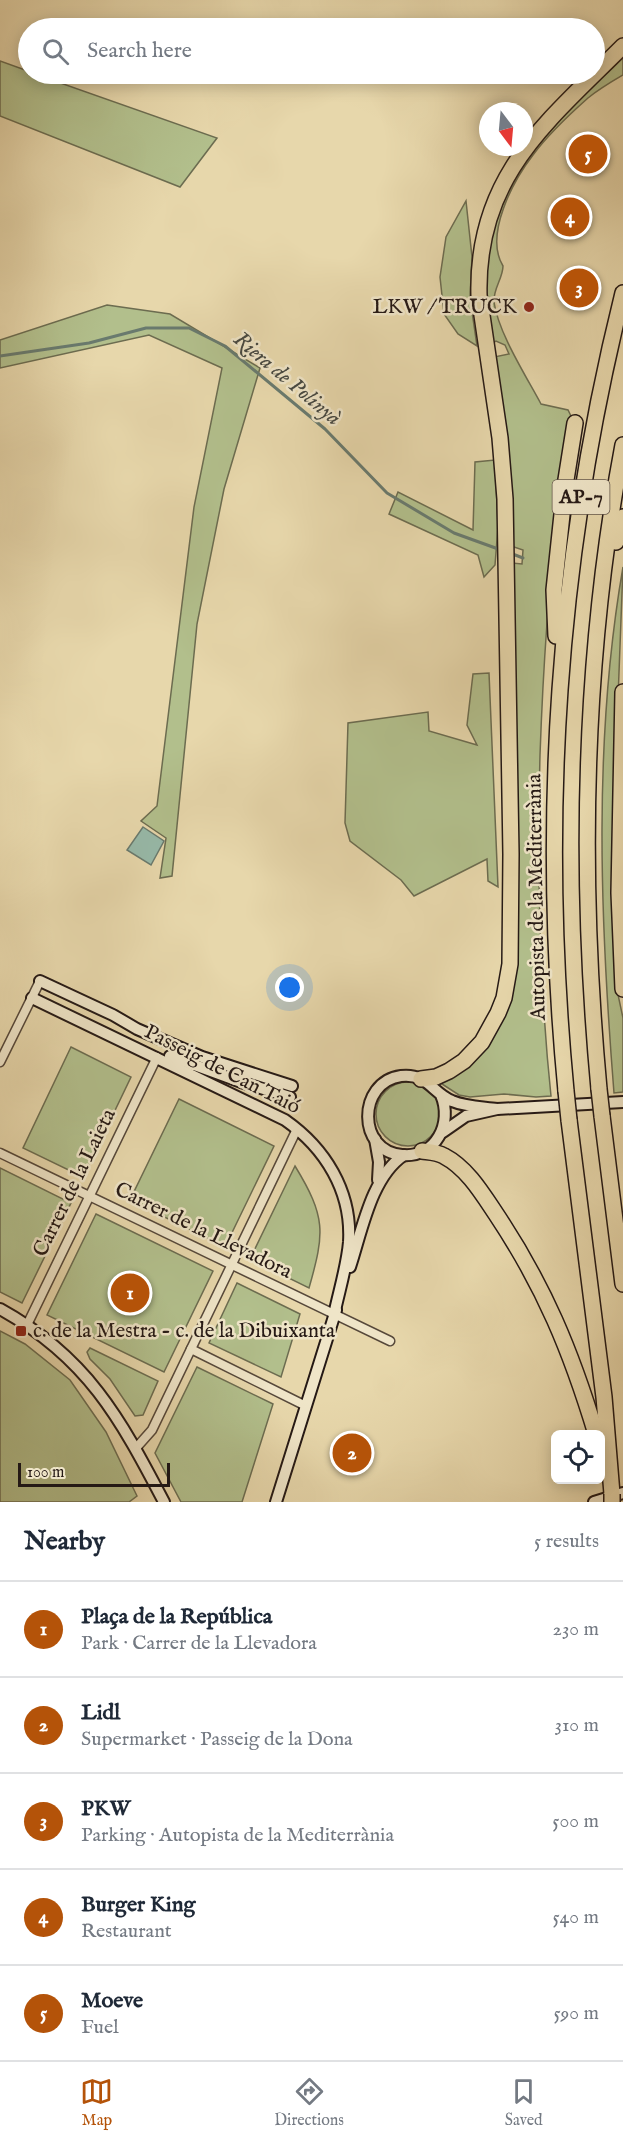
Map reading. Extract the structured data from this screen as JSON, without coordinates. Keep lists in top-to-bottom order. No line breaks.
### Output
{"streets":{"highway":["AP-7","Autopista de la Mediterrània"],"main road":["Passeig de Can Taió"],"street":["Carrer de la Laieta","Carrer de la Llevadora"]},"crossings":[["Passeig de Can Taió","Carrer de la Laieta"],["Passeig de Can Taió","Carrer de la Llevadora"],["Carrer de la Laieta","Carrer de la Llevadora"]],"water":["Riera de Polinyà"],"places":{"other":["LKW / TRUCK"],"transit":["c. de la Mestra - c. de la Dibuixanta"]},"scale_bar":"100 m","north":"bottom","page":{"search":"Search here","pins":["5","4","3","1","2"],"scale":"100 m","heading":["Nearby","5 results"],"list":[{"mark":"1","name":"Plaça de la República","note":"Park · Carrer de la Llevadora","value":"230 m"},{"mark":"2","name":"Lidl","note":"Supermarket · Passeig de la Dona","value":"310 m"},{"mark":"3","name":"PKW","note":"Parking · Autopista de la Mediterrània","value":"500 m"},{"mark":"4","name":"Burger King","note":"Restaurant","value":"540 m"},{"mark":"5","name":"Moeve","note":"Fuel","value":"590 m"}],"nav":["Map","Directions","Saved"]}}
